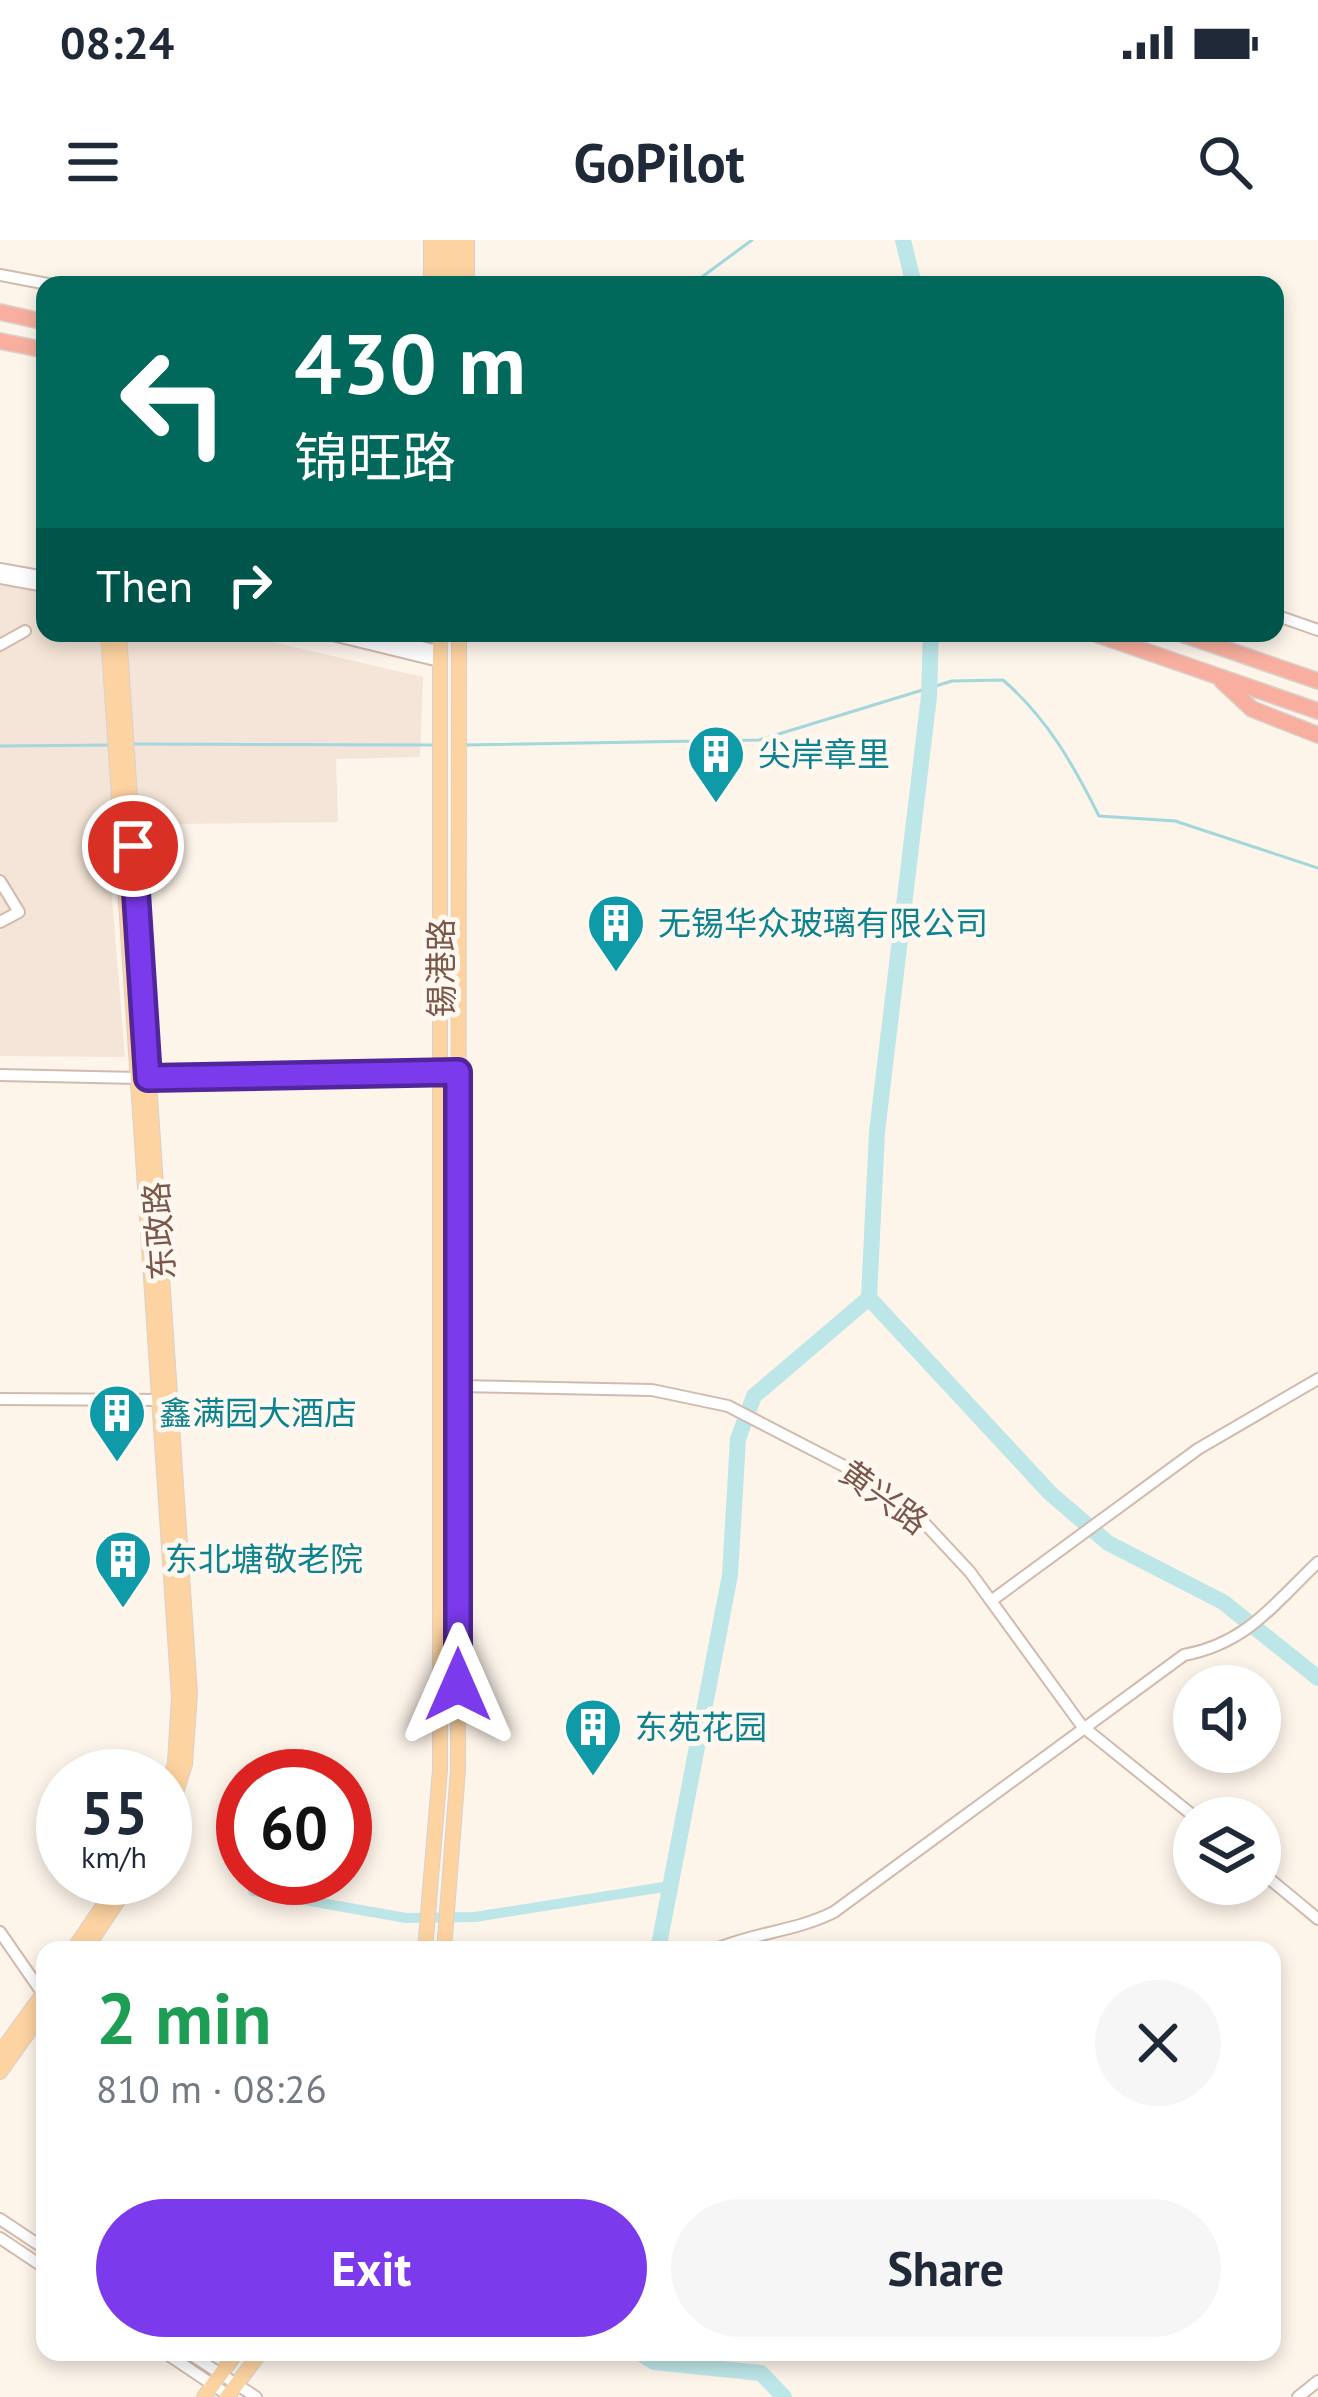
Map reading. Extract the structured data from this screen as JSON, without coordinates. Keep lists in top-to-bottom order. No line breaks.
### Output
{"streets":{"main road":["锡港路","东政路"],"street":["黄兴路"]},"crossings":[["锡港路","黄兴路"]],"places":{"building":["尖岸章里","无锡华众玻璃有限公司","鑫满园大酒店","东北塘敬老院","东苑花园"]},"page":{"status":"08:24","header":"GoPilot","turn":["430 m","锦旺路"],"then":"Then","speed":"55 km/h","limit":"60","heading":["2 min","810 m · 08:26"],"buttons":["Exit","Share"]}}
